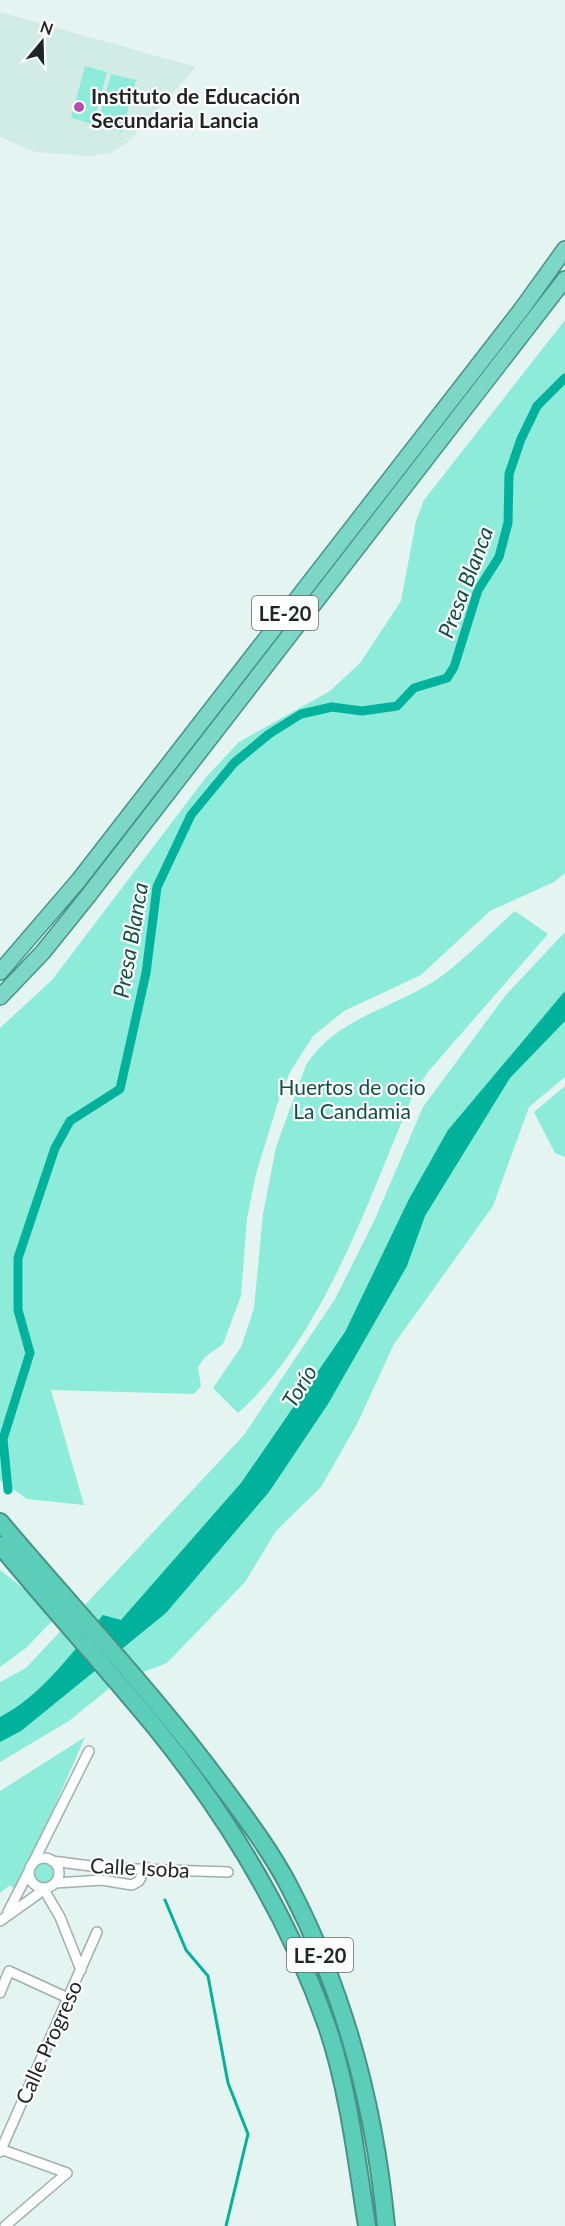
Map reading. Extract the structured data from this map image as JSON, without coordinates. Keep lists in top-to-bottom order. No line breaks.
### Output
{"streets":{"highway":["LE-20"],"street":["Calle Isoba","Calle Progreso"]},"water":["Presa Blanca","Torío"],"parks":["Huertos de ocio La Candamia"],"places":["Instituto de Educación Secundaria Lancia"],"north":"top"}
